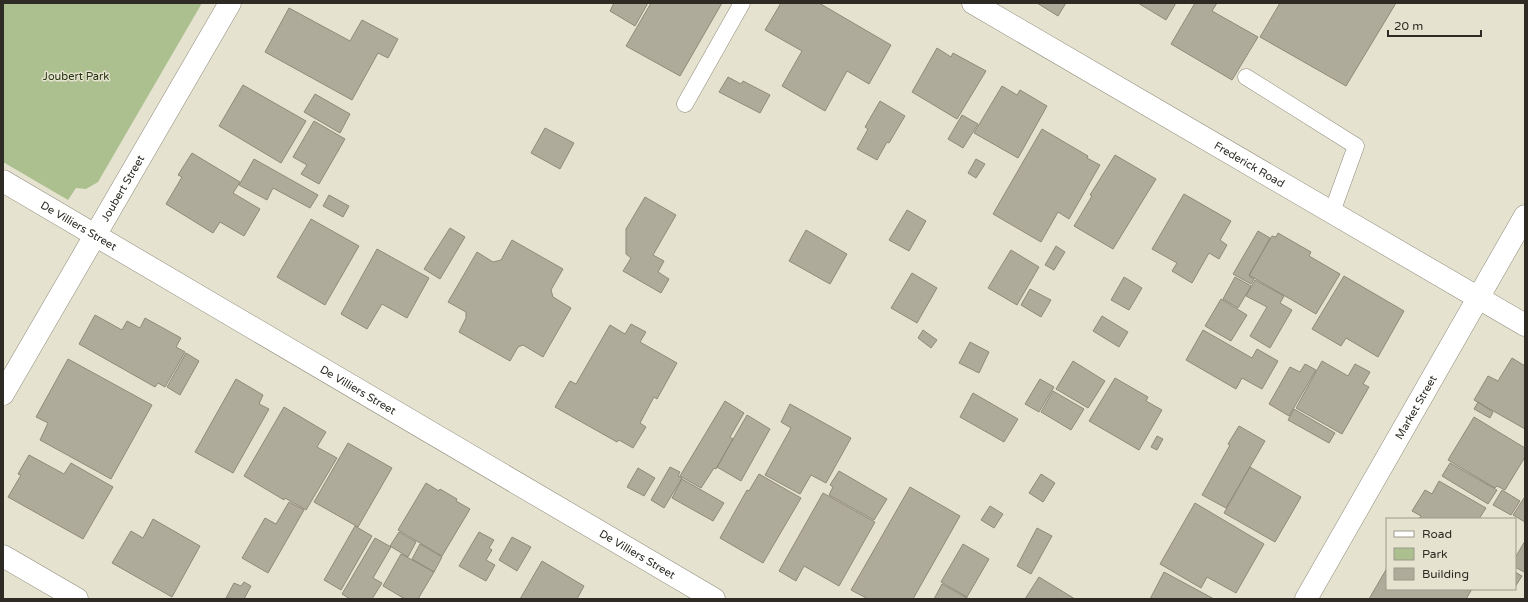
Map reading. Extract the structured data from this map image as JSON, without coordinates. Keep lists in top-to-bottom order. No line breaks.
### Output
{"streets":{"street":["Frederick Road","Joubert Street","De Villiers Street","Market Street"]},"crossings":[["Frederick Road","Market Street"],["Joubert Street","De Villiers Street"]],"parks":["Joubert Park"],"legend":["Road","Park","Building"],"scale_bar":"20 m"}
